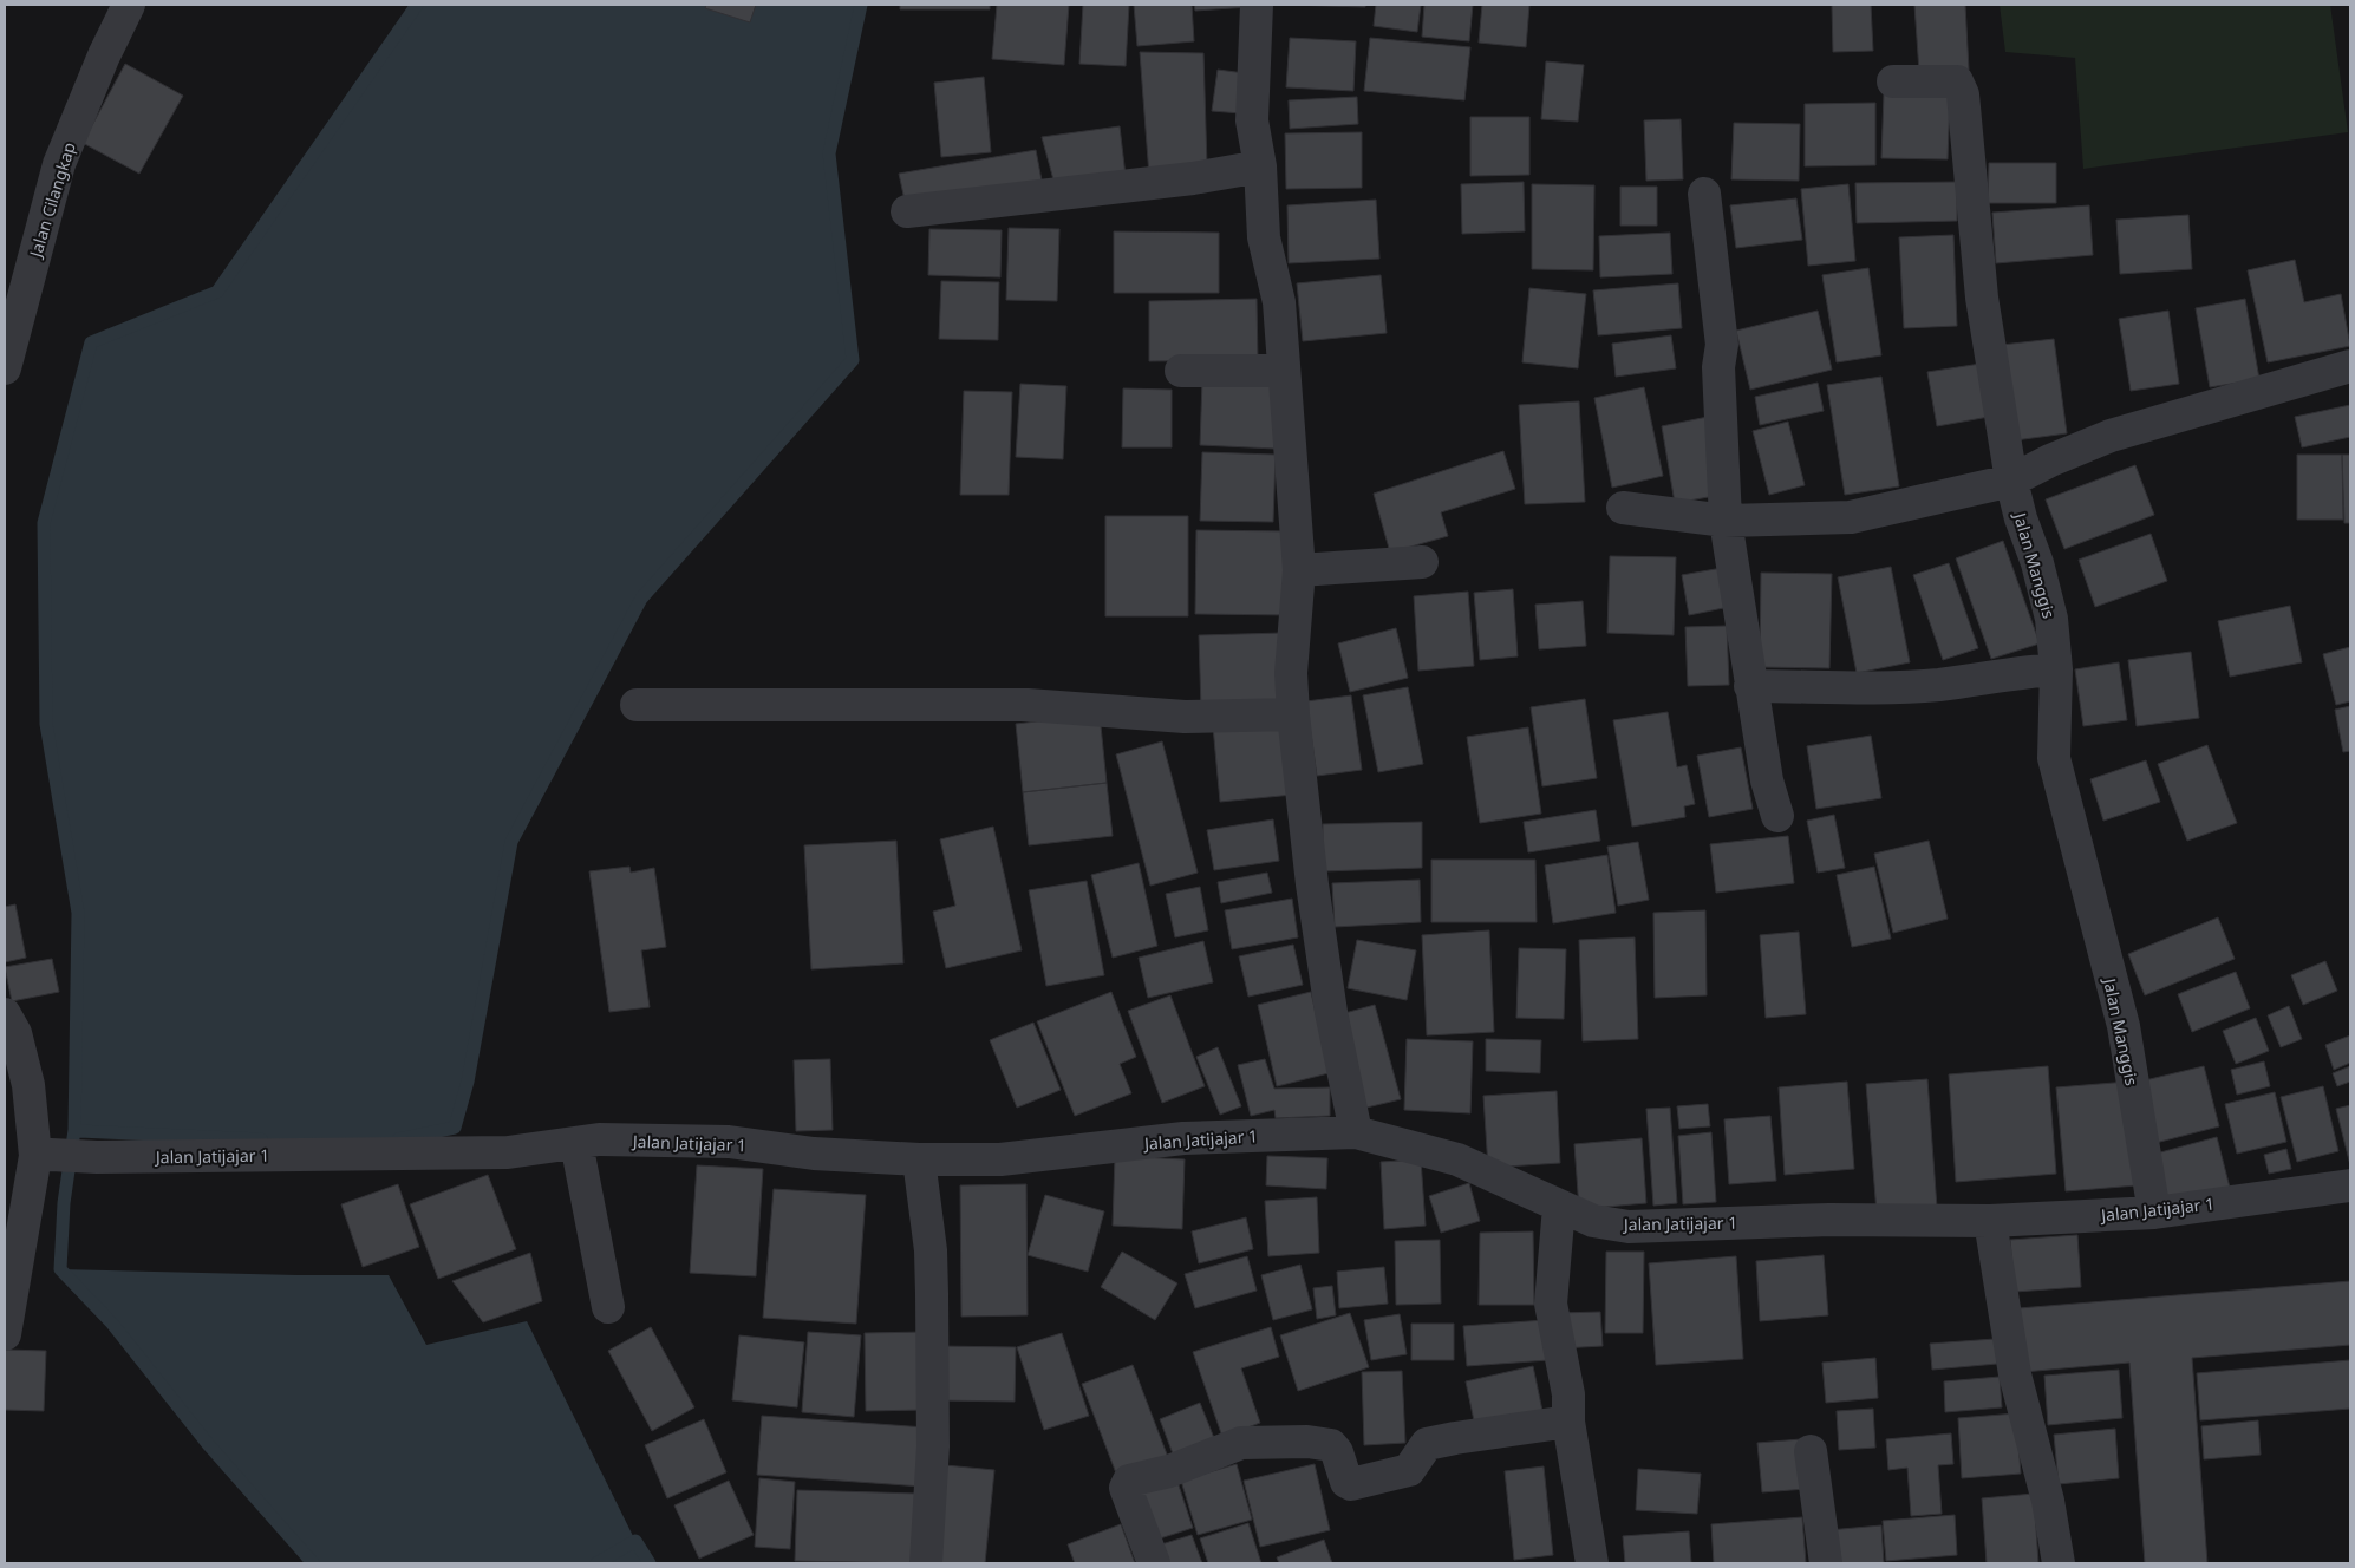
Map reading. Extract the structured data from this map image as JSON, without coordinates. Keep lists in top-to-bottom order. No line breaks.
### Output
{"streets":{"street":["Jalan Cilangkap","Jalan Manggis","Jalan Jatijajar 1"]},"crossings":[["Jalan Manggis","Jalan Jatijajar 1"]]}
